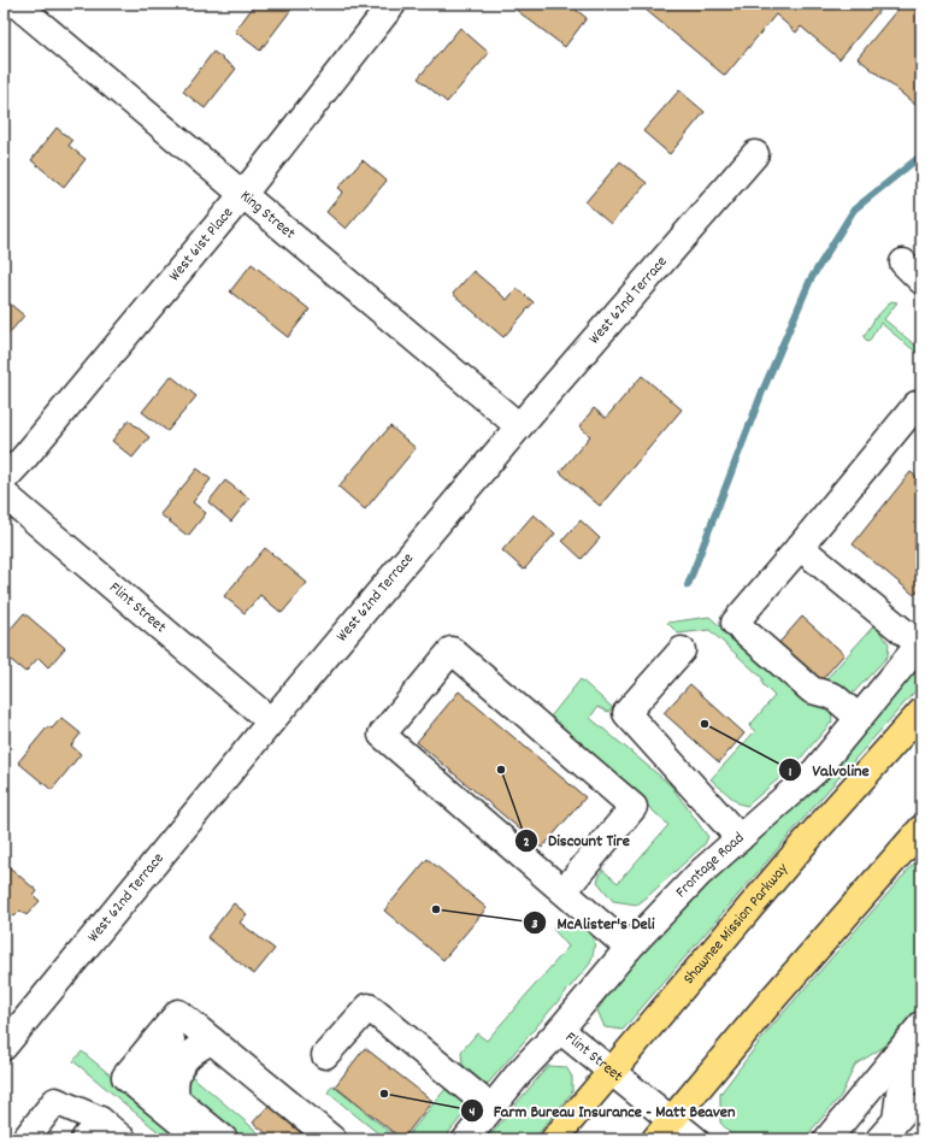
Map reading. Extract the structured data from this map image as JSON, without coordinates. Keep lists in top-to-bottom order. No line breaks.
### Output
{"streets":{"highway":["Shawnee Mission Parkway"],"street":["King Street","West 61st Place","West 62nd Terrace","Flint Street","Frontage Road"]},"crossings":[["King Street","West 61st Place"],["King Street","West 62nd Terrace"],["West 62nd Terrace","Flint Street"],["Flint Street","Frontage Road"],["Flint Street","Shawnee Mission Parkway"]],"places":["Valvoline","Discount Tire","McAlister's Deli","Farm Bureau Insurance - Matt Beaven"]}
